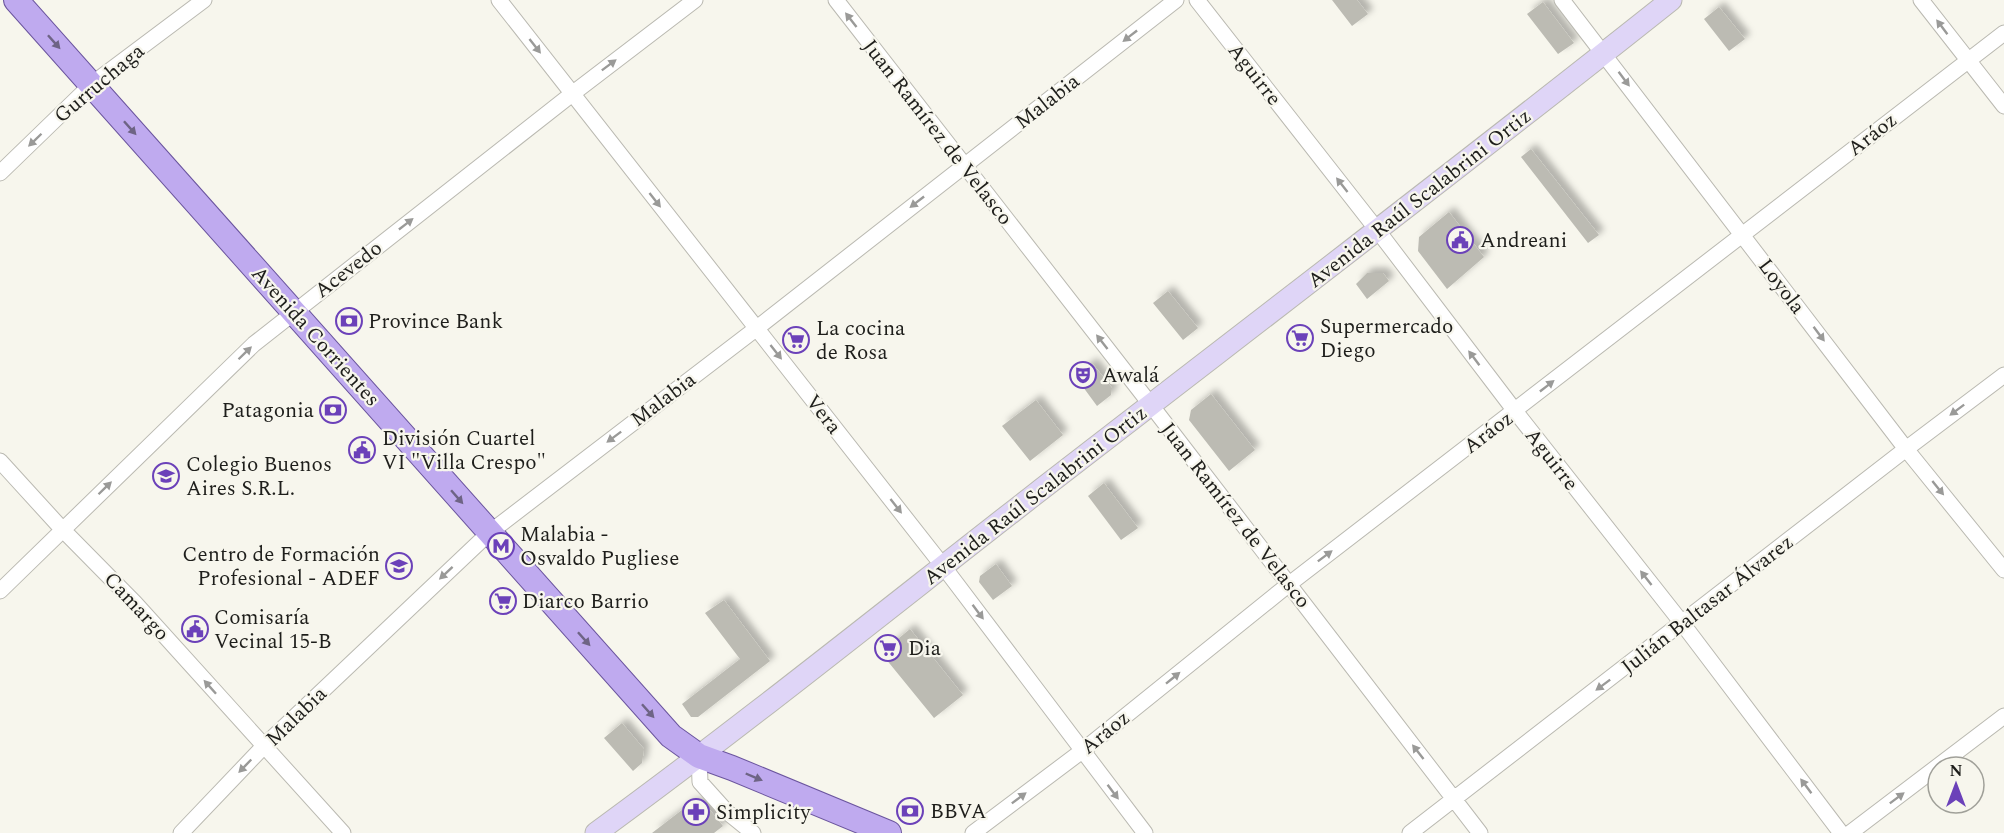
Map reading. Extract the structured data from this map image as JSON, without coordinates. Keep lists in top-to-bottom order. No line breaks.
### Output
{"streets":{"main road":["Avenida Raúl Scalabrini Ortiz","Avenida Corrientes"],"street":["Aguirre","Gurruchaga","Malabia","Juan Ramírez de Velasco","Aráoz","Acevedo","Loyola","Vera","Julián Baltasar Álvarez","Camargo"]},"crossings":[["Aguirre","Aráoz"],["Aguirre","Avenida Raúl Scalabrini Ortiz"],["Aguirre","Julián Baltasar Álvarez"],["Gurruchaga","Avenida Corrientes"],["Malabia","Juan Ramírez de Velasco"],["Malabia","Avenida Corrientes"],["Malabia","Vera"],["Malabia","Camargo"],["Juan Ramírez de Velasco","Aráoz"],["Juan Ramírez de Velasco","Avenida Raúl Scalabrini Ortiz"],["Juan Ramírez de Velasco","Julián Baltasar Álvarez"],["Aráoz","Loyola"],["Aráoz","Vera"],["Avenida Raúl Scalabrini Ortiz","Loyola"],["Avenida Raúl Scalabrini Ortiz","Avenida Corrientes"],["Avenida Raúl Scalabrini Ortiz","Vera"],["Acevedo","Avenida Corrientes"],["Acevedo","Vera"],["Acevedo","Camargo"],["Loyola","Julián Baltasar Álvarez"]],"one_way":["Aguirre","Gurruchaga","Malabia","Juan Ramírez de Velasco","Aráoz","Acevedo","Loyola","Avenida Corrientes","Vera","Julián Baltasar Álvarez","Camargo"],"places":{"public building":["Andreani","División Cuartel VI \"Villa Crespo\"","Comisaría Vecinal 15-B"],"bank":["Province Bank","Patagonia","BBVA"],"supermarket":["Supermercado Diego","La cocina de Rosa","Diarco Barrio","Dia"],"theatre":["Awalá"],"school or university":["Colegio Buenos Aires S.R.L.","Centro de Formación Profesional - ADEF"],"metro station":["Malabia - Osvaldo Pugliese"],"pharmacy":["Simplicity"]},"north":"top"}
